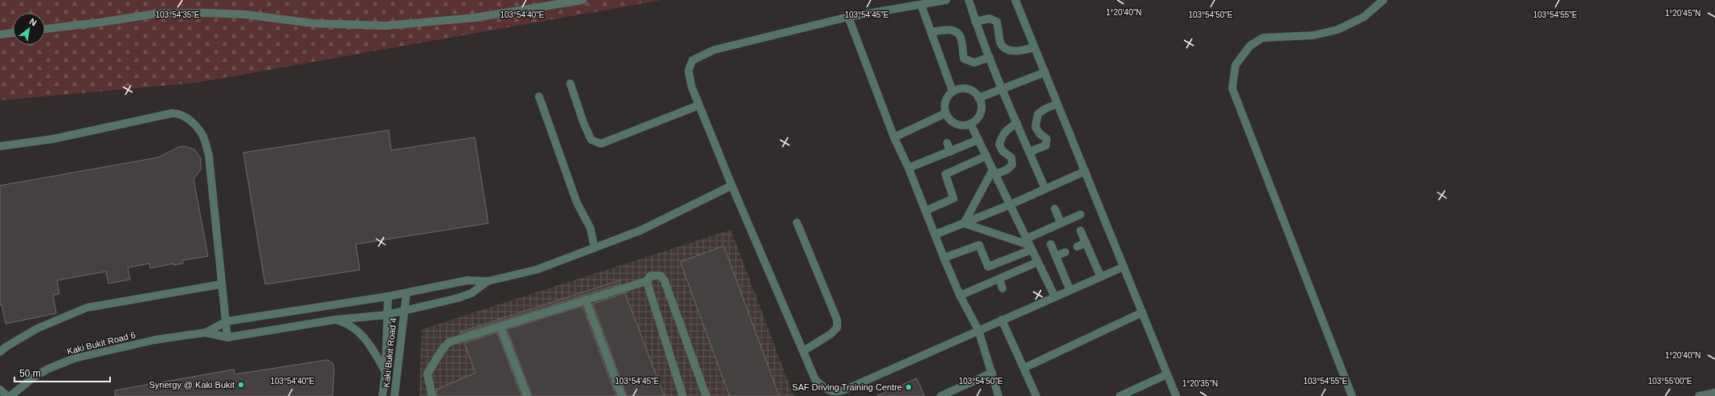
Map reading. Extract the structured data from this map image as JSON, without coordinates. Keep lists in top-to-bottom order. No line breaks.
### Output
{"streets":{"street":["Kaki Bukit Road 6","Kaki Bukit Road 4"]},"crossings":[["Kaki Bukit Road 6","Kaki Bukit Road 4"]],"places":["Synergy @ Kaki Bukit","SAF Driving Training Centre"],"scale_bar":"50 m","north":"top right","coordinates":["1°20'40\"N","1°20'45\"N","103°54'35\"E","103°54'40\"E","103°54'45\"E","103°54'50\"E","103°54'55\"E","103°55'00\"E","1°20'35\"N"]}
